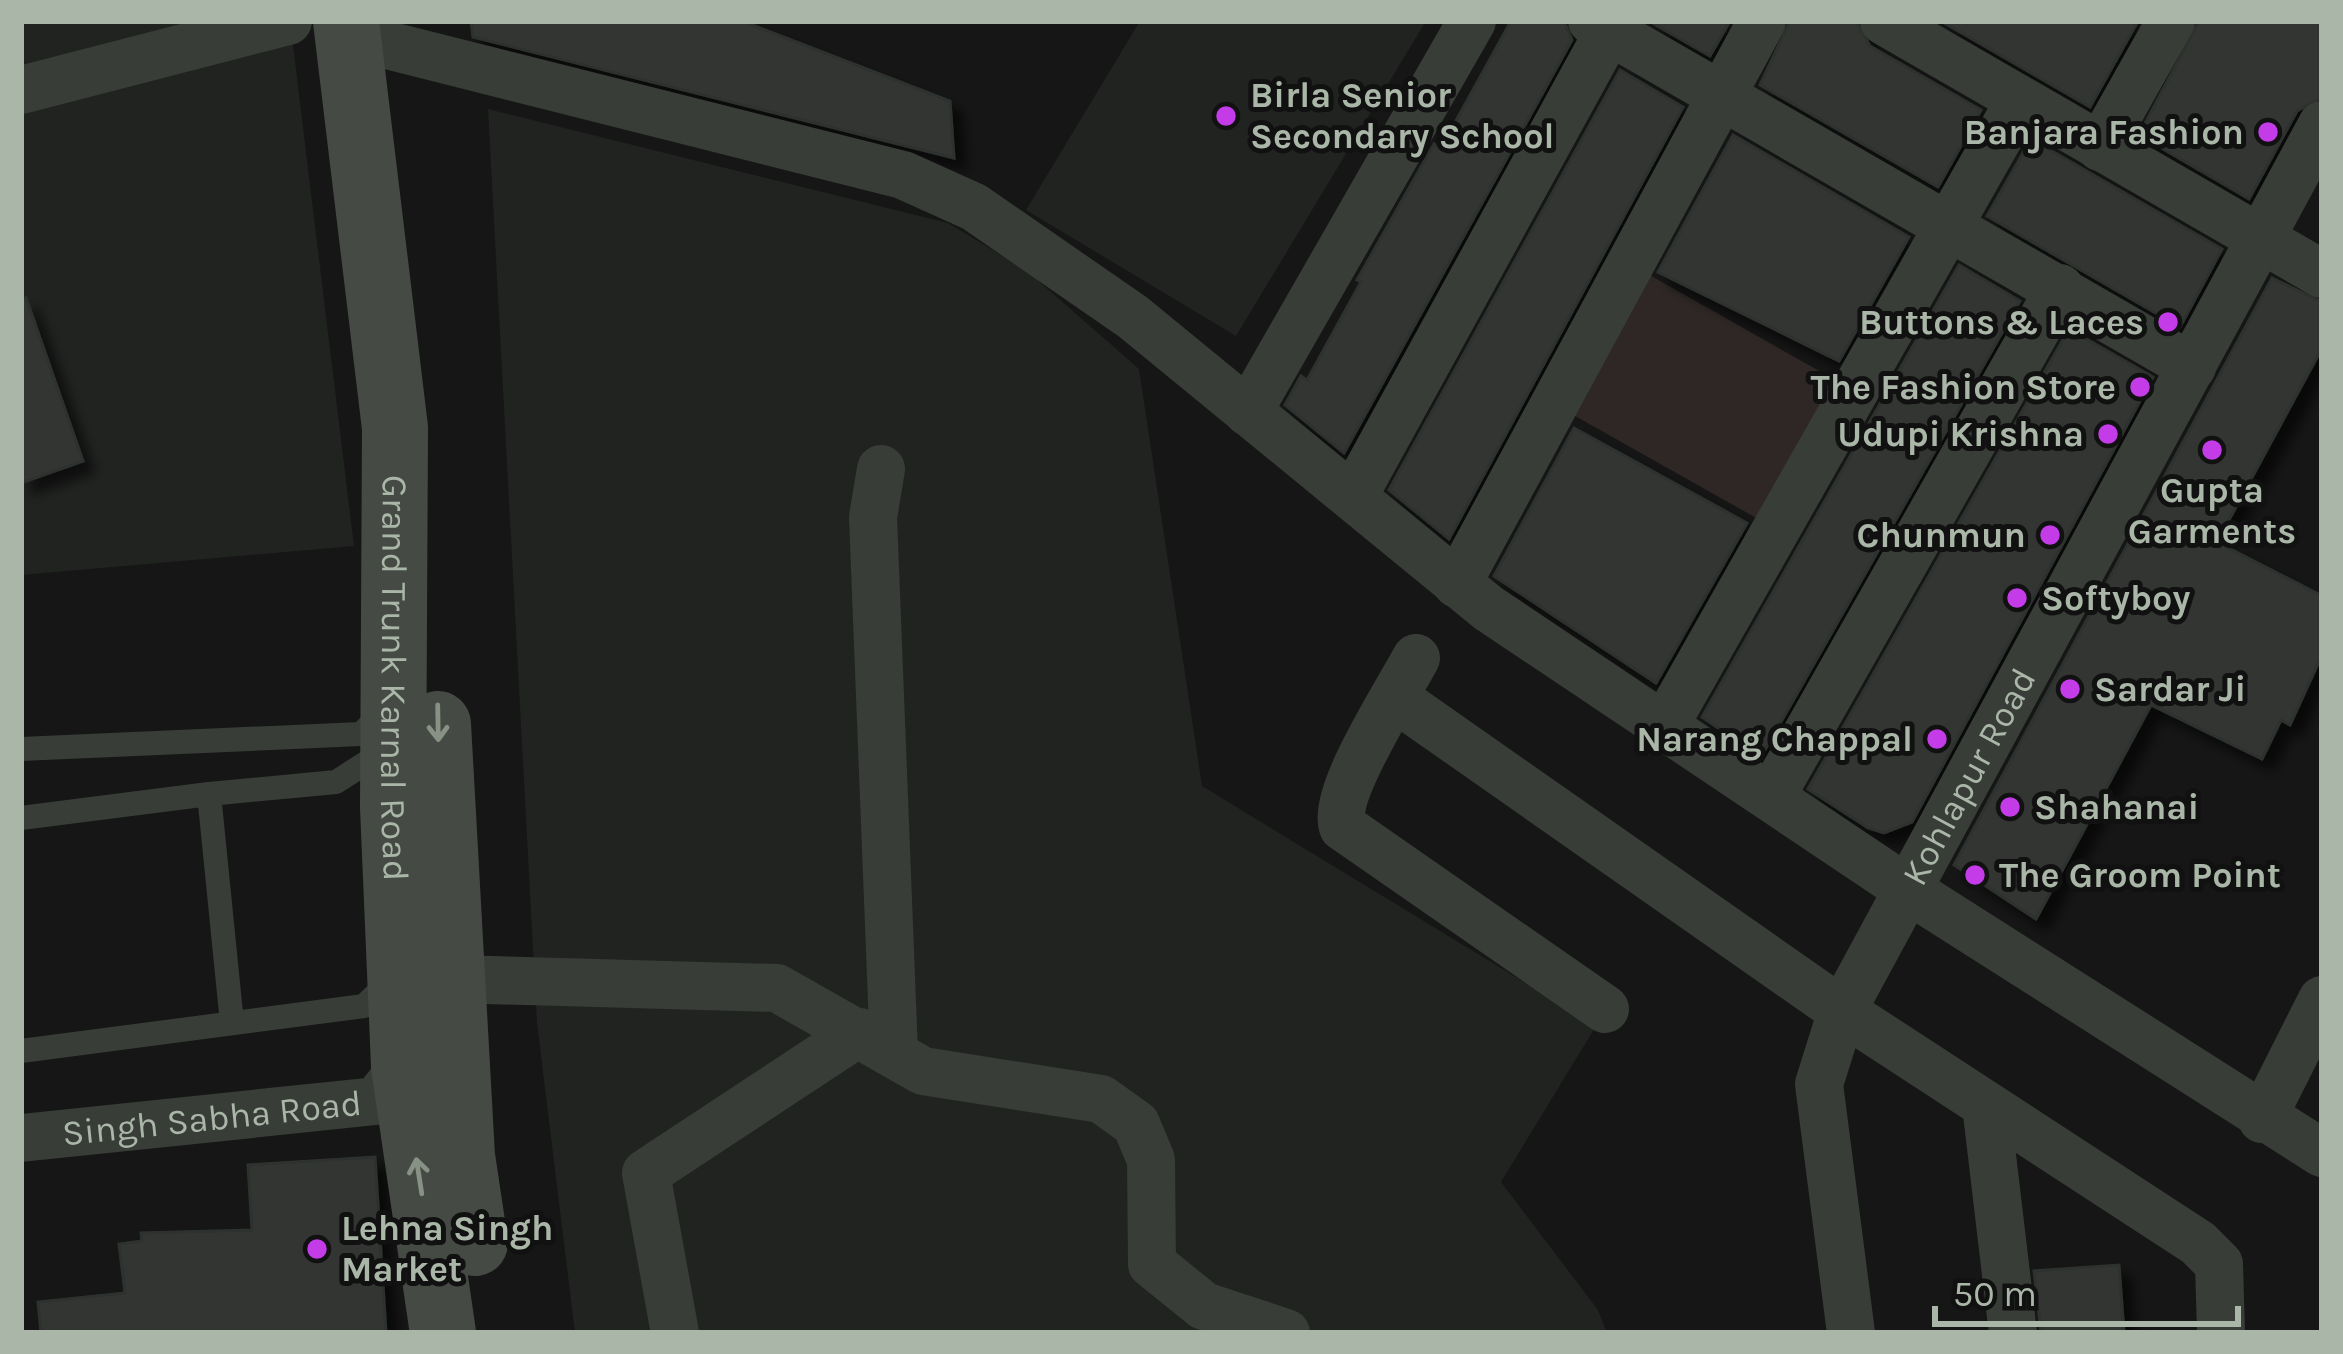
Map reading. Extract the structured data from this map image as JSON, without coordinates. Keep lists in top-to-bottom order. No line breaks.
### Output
{"streets":{"main road":["Grand Trunk Karnal Road"],"street":["Kohlapur Road","Singh Sabha Road"]},"crossings":[["Grand Trunk Karnal Road","Singh Sabha Road"]],"places":["Birla Senior Secondary School","Banjara Fashion","Buttons & Laces","The Fashion Store","Udupi Krishna","Gupta Garments","Chunmun","Softyboy","Sardar Ji","Narang Chappal","Shahanai","The Groom Point","Lehna Singh Market"],"scale_bar":"50 m"}
